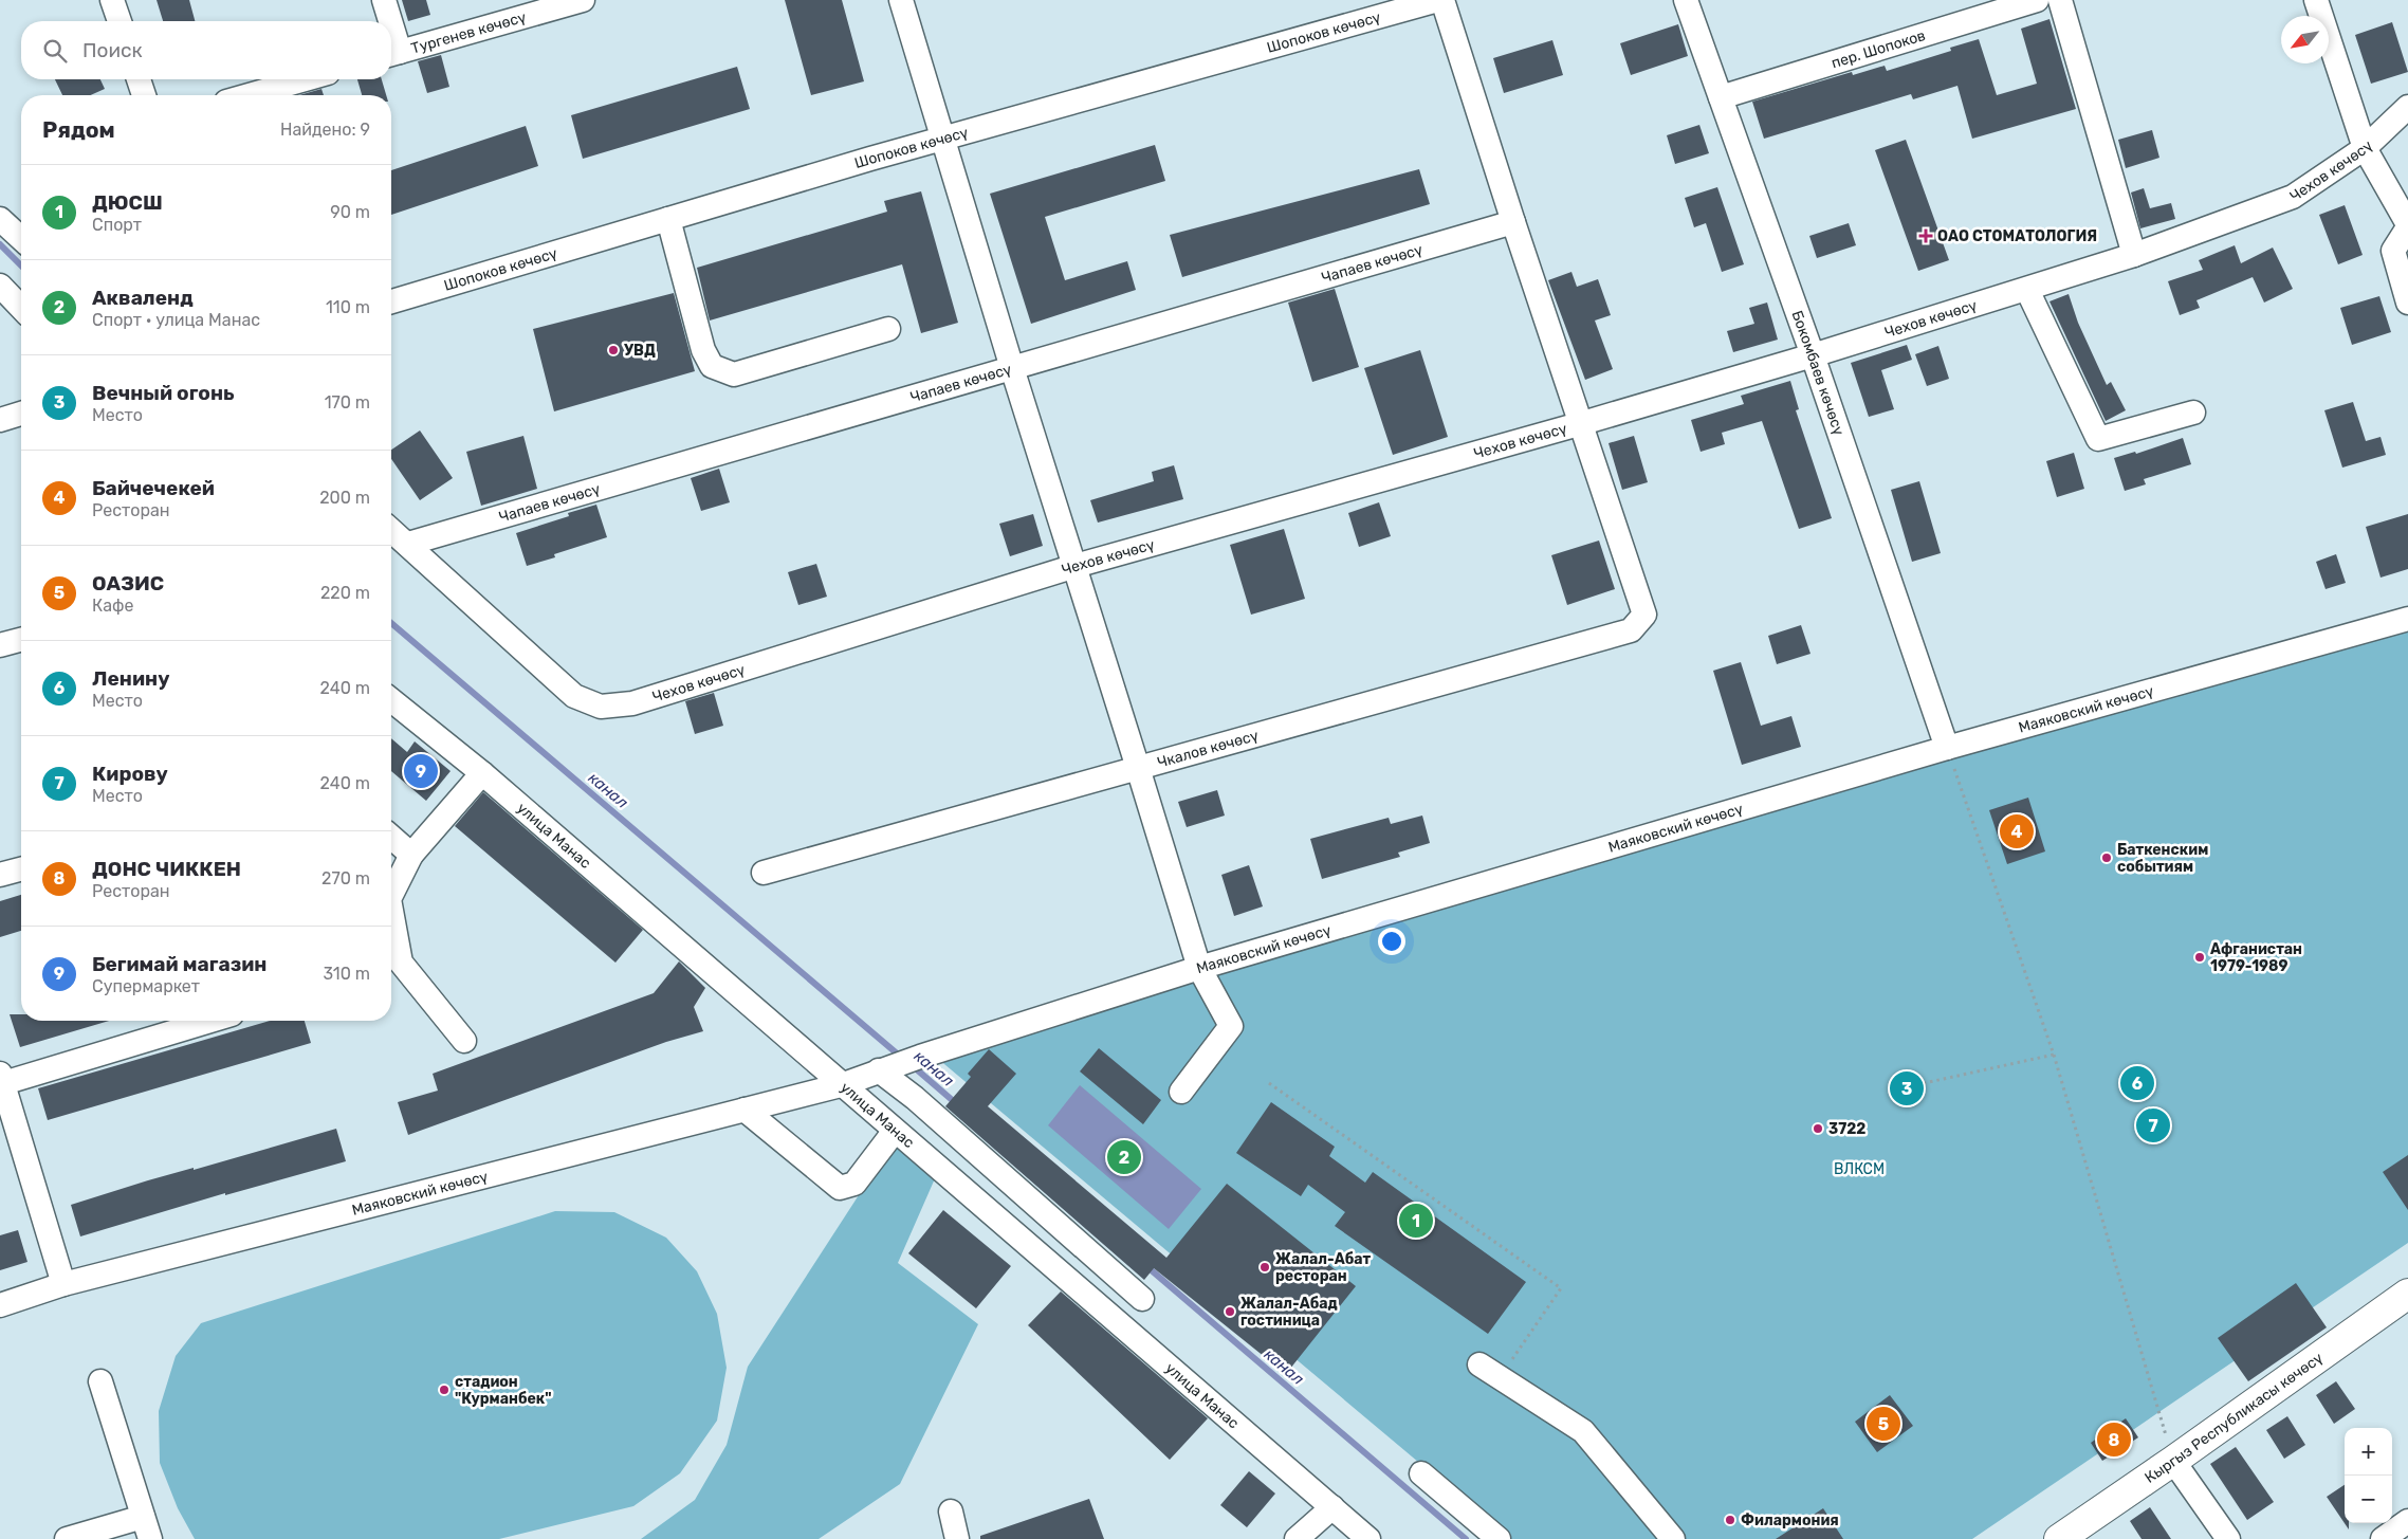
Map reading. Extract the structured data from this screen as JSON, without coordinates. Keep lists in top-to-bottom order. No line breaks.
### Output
{"streets":{"main road":["Кыргыз Республикасы көчөсү"],"street":["Тургенев көчөсү","Шопоков көчөсү","пер. Шопоков","Чехов көчөсү","Чапаев көчөсү","Бокомбаев көчөсү","Маяковский көчөсү","Чкалов көчөсү","улица Манас"]},"crossings":[["пер. Шопоков","Бокомбаев көчөсү"],["Чехов көчөсү","Чапаев көчөсү"],["Чехов көчөсү","Бокомбаев көчөсү"],["Чехов көчөсү","Чкалов көчөсү"],["Бокомбаев көчөсү","Маяковский көчөсү"],["Маяковский көчөсү","улица Манас"]],"water":["канал"],"parks":["ВЛКСМ"],"places":{"health":["ОАО СТОМАТОЛОГИЯ"],"other":["УВД","Баткенским событиям","Афганистан 1979-1989","3722","Жалал-Абат ресторан","Жалал-Абад гостиница","стадион \"Курманбек\"","Филармония"]},"north":"bottom left","page":{"search":"Поиск","heading":["Рядом","Найдено: 9"],"list":[{"mark":"1","name":"ДЮСШ","note":"Спорт","value":"90 m"},{"mark":"2","name":"Акваленд","note":"Спорт · улица Манас","value":"110 m"},{"mark":"3","name":"Вечный огонь","note":"Место","value":"170 m"},{"mark":"4","name":"Байчечекей","note":"Ресторан","value":"200 m"},{"mark":"5","name":"ОАЗИС","note":"Кафе","value":"220 m"},{"mark":"6","name":"Ленину","note":"Место","value":"240 m"},{"mark":"7","name":"Кирову","note":"Место","value":"240 m"},{"mark":"8","name":"ДОНС ЧИККЕН","note":"Ресторан","value":"270 m"},{"mark":"9","name":"Бегимай магазин","note":"Супермаркет","value":"310 m"}],"pins":["9","4","6","3","7","2","1","5","8"],"map_buttons":["+","−"]}}
